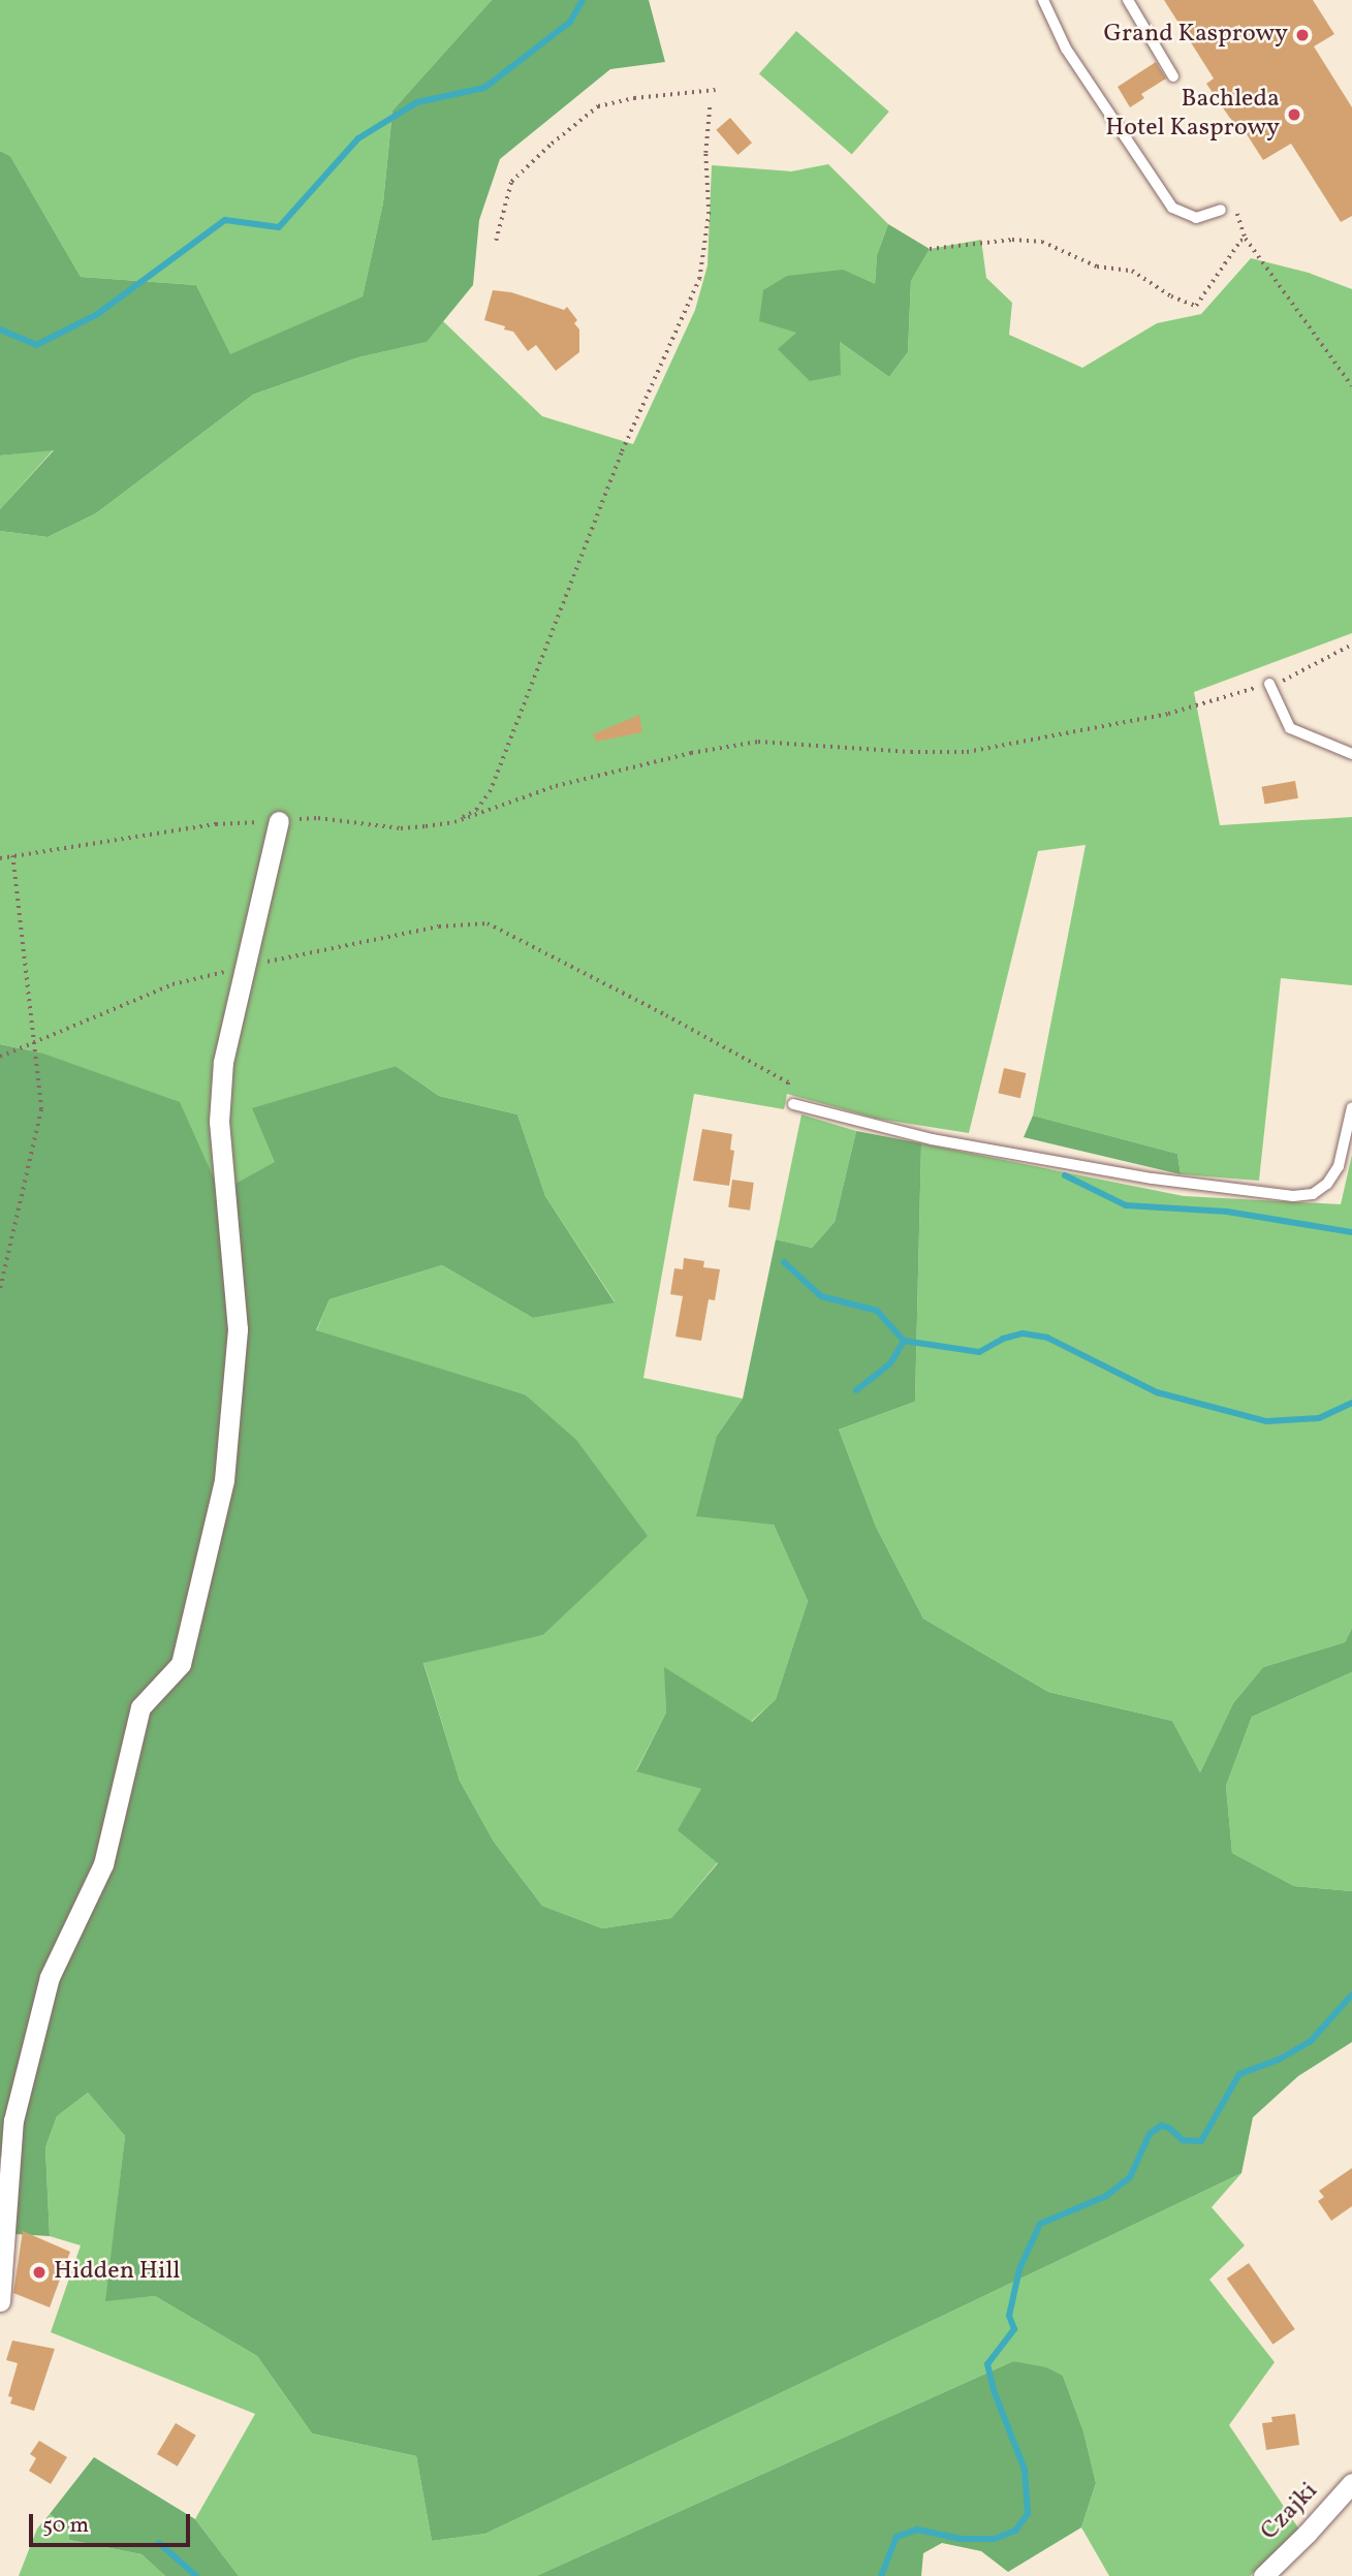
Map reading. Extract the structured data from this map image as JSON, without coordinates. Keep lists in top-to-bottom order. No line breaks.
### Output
{"streets":{"street":["Czajki"]},"places":["Grand Kasprowy","Bachleda Hotel Kasprowy","Hidden Hill"],"scale_bar":"50 m"}
